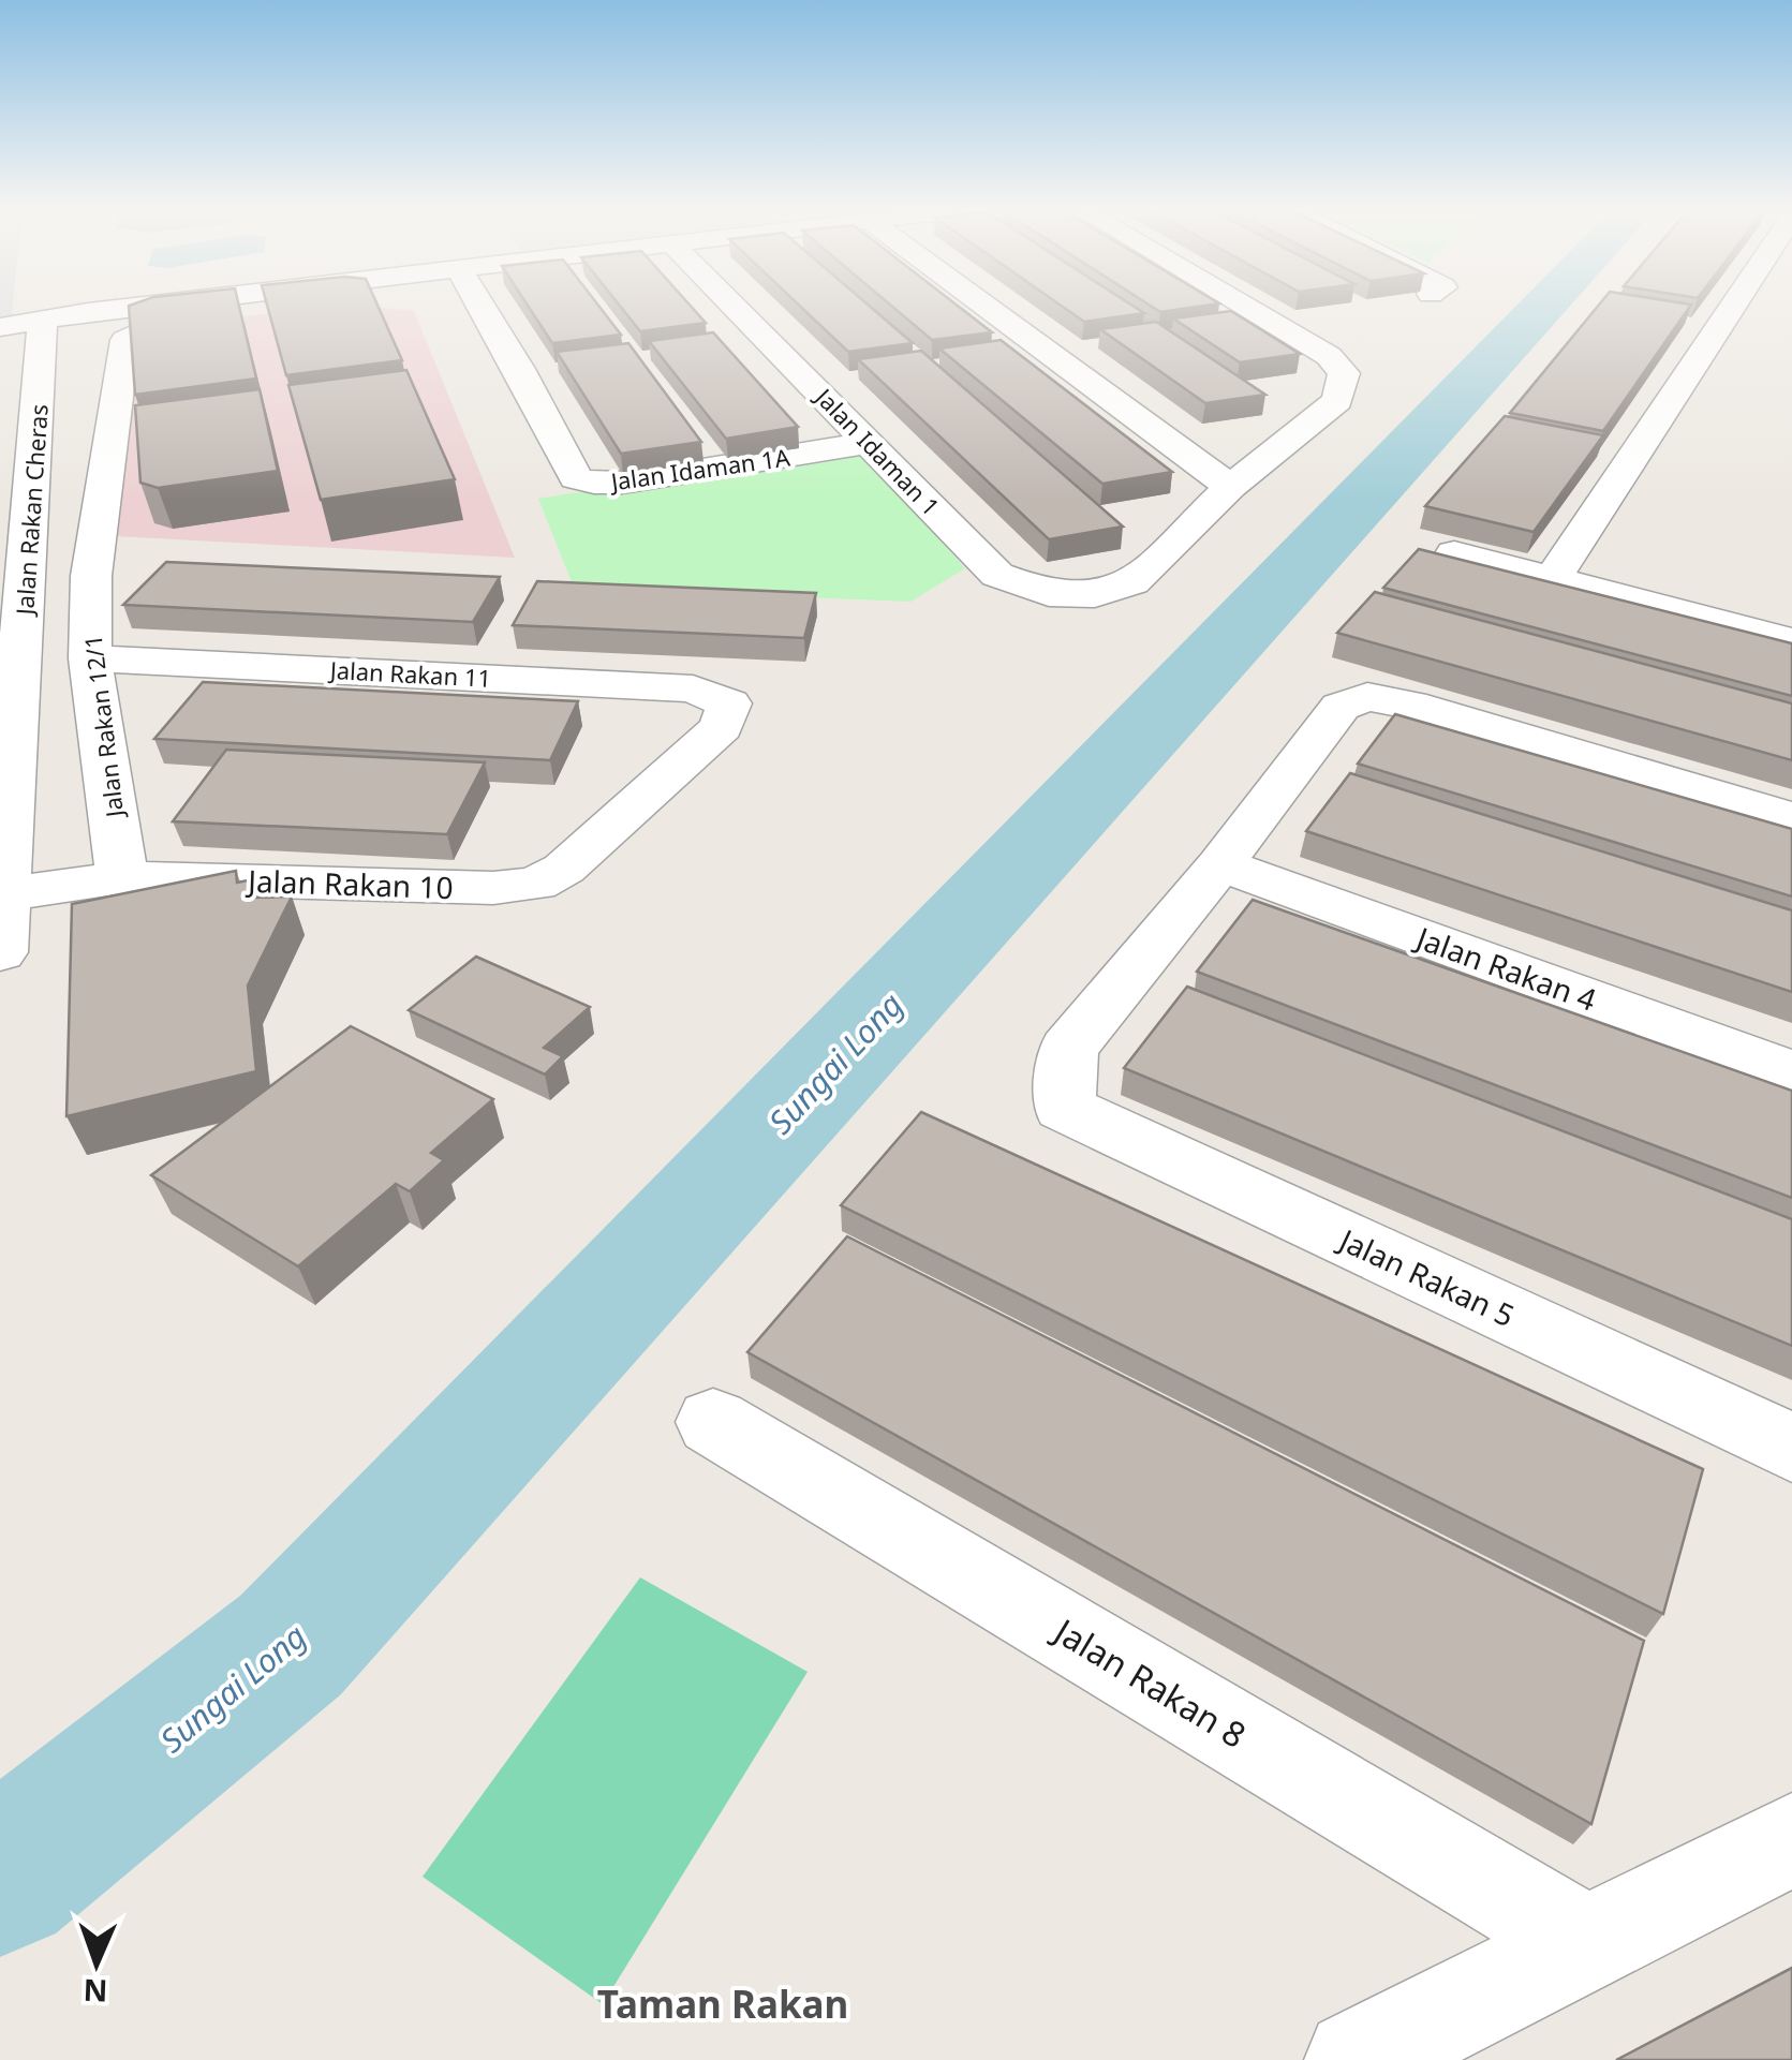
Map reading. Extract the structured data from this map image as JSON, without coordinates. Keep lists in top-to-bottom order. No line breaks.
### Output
{"streets":{"street":["Jalan Idaman 1","Jalan Idaman 1A","Jalan Rakan Cheras","Jalan Rakan 11","Jalan Rakan 12/1","Jalan Rakan 10","Jalan Rakan 4","Jalan Rakan 5","Jalan Rakan 8"]},"crossings":[["Jalan Idaman 1","Jalan Idaman 1A"],["Jalan Rakan Cheras","Jalan Rakan 10"],["Jalan Rakan 11","Jalan Rakan 12/1"],["Jalan Rakan 11","Jalan Rakan 10"],["Jalan Rakan 12/1","Jalan Rakan 10"],["Jalan Rakan 4","Jalan Rakan 5"]],"districts":["Taman Rakan"],"water":["Sungai Long"],"north":"bottom"}
